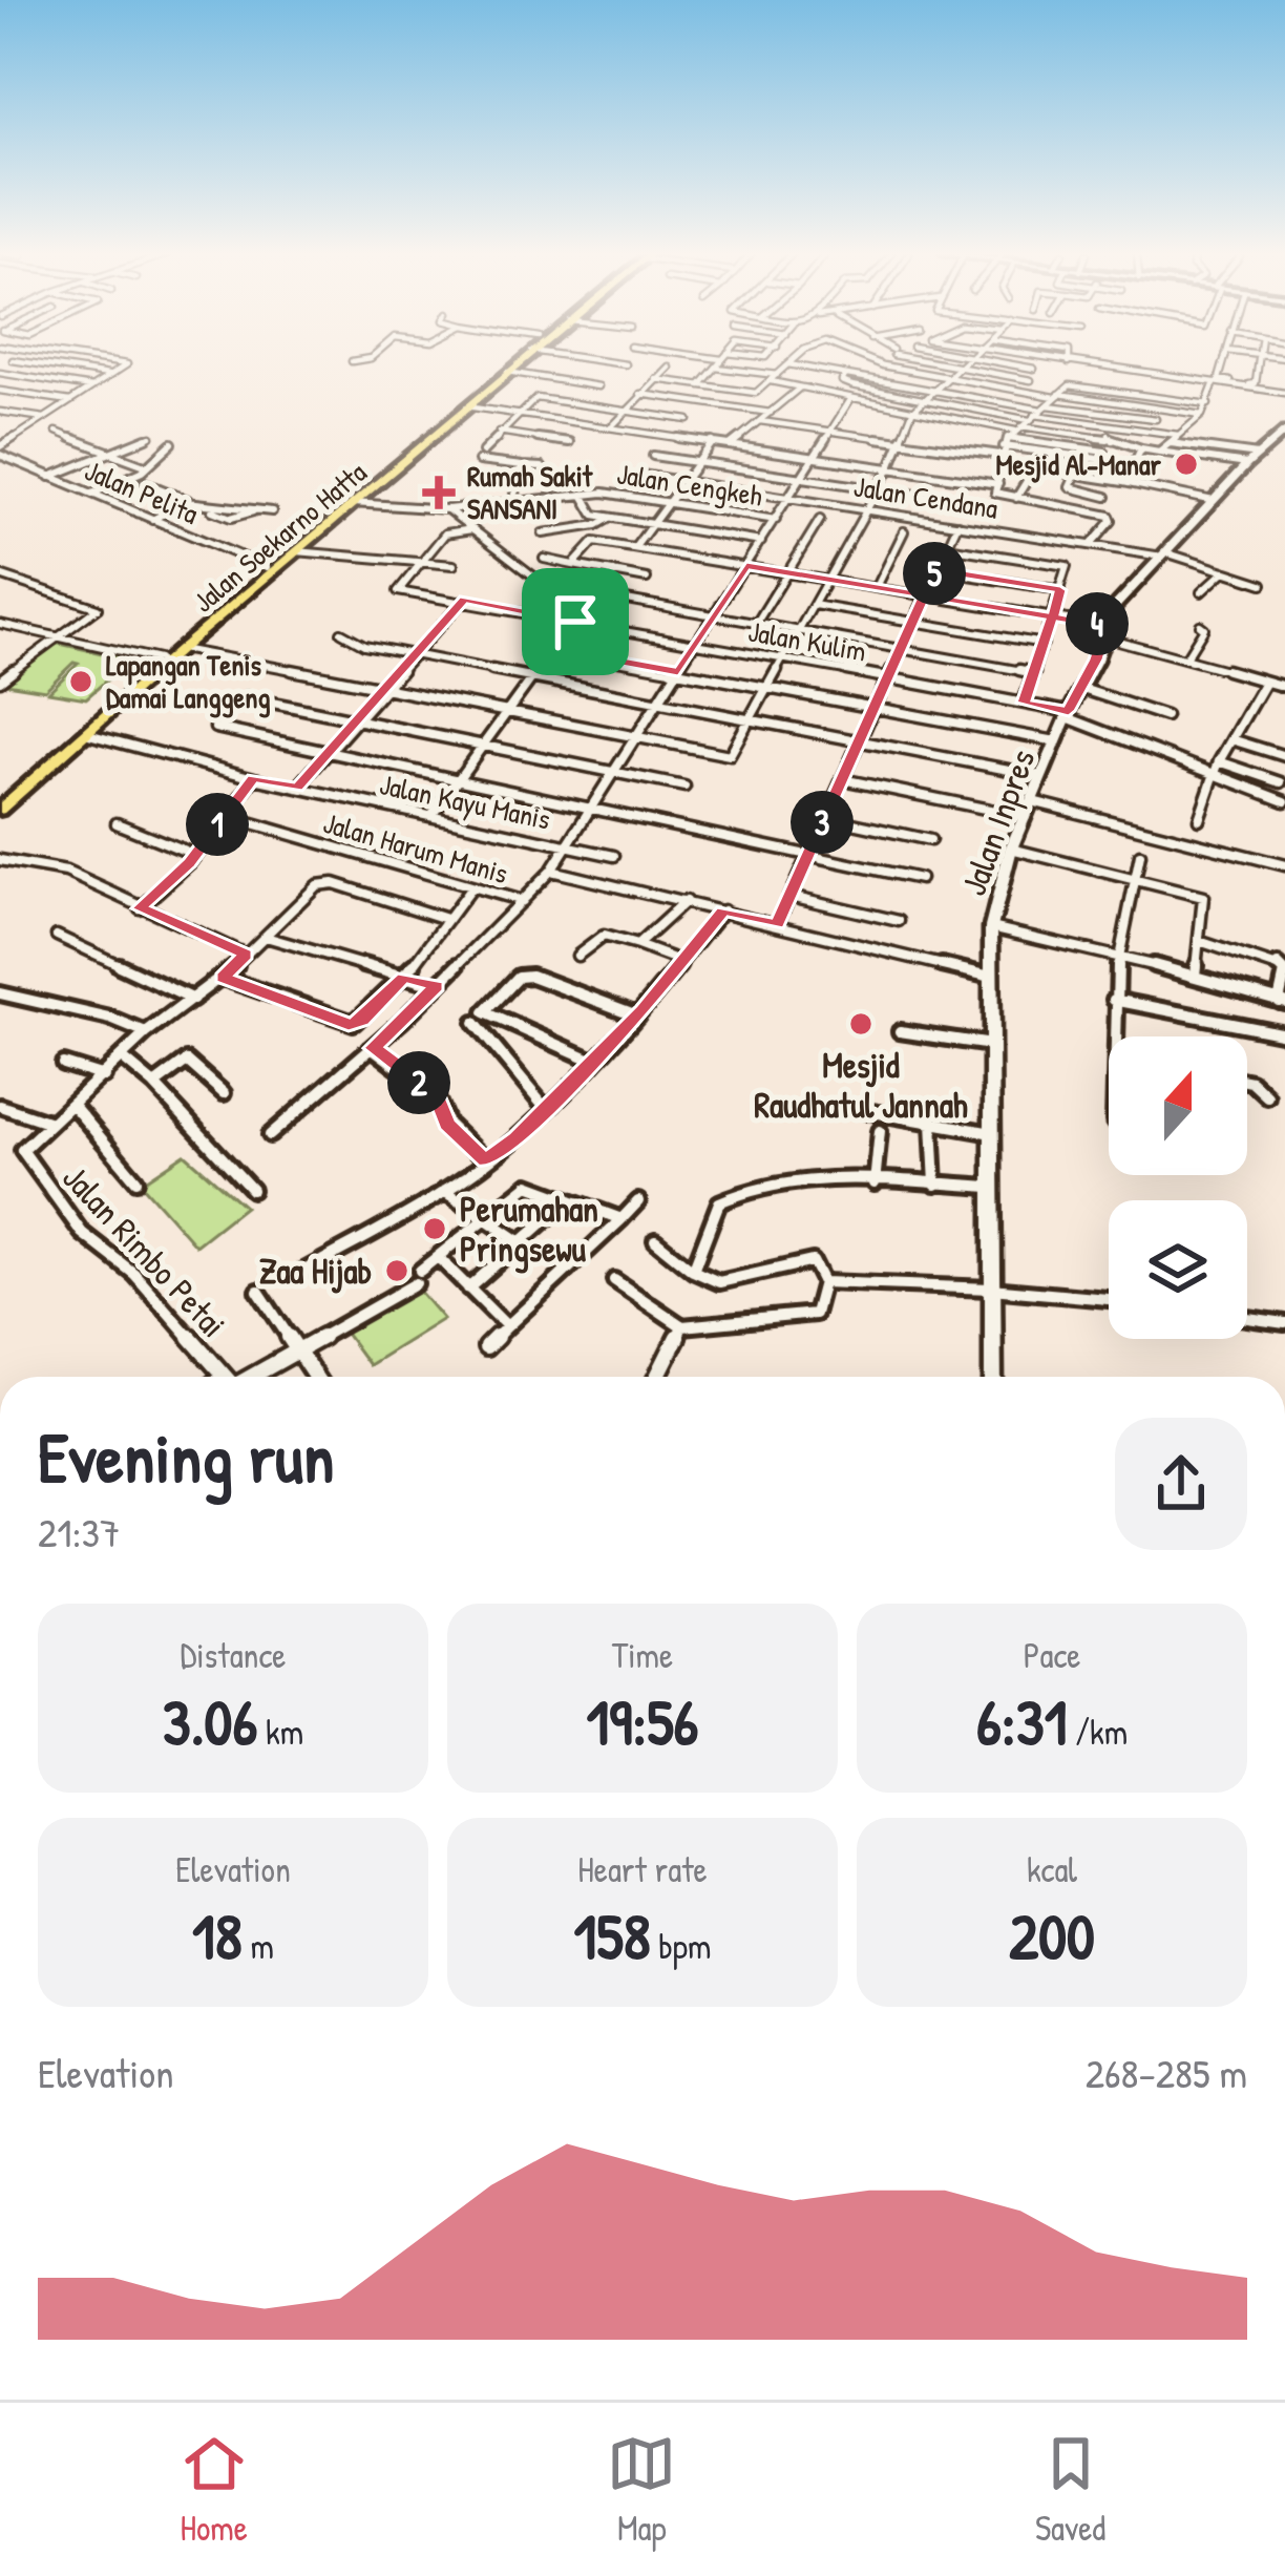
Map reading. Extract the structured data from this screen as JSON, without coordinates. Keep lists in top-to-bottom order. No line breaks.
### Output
{"streets":{"main road":["Jalan Soekarno Hatta","Jalan Inpres"],"street":["Jalan Cengkeh","Jalan Pelita","Jalan Cendana","Jalan Kulim","Jalan Kayu Manis","Jalan Harum Manis","Jalan Rimbo Petai"]},"crossings":[["Jalan Cengkeh","Jalan Soekarno Hatta"],["Jalan Pelita","Jalan Soekarno Hatta"],["Jalan Cendana","Jalan Inpres"],["Jalan Soekarno Hatta","Jalan Kayu Manis"],["Jalan Kulim","Jalan Inpres"],["Jalan Kayu Manis","Jalan Inpres"]],"places":{"other":["Mesjid Al-Manar","Lapangan Tenis Damai Langgeng","Mesjid Raudhatul Jannah","Perumahan Pringsewu","Zaa Hijab"],"health":["Rumah Sakit SANSANI"]},"north":"top","page":{"pins":["5","4","3","1","2"],"heading":["Evening run","21:37"],"stats":[["Distance","3.06 km"],["Time","19:56"],["Pace","6:31 /km"],["Elevation","18 m"],["Heart rate","158 bpm"],["kcal","200"]],"chart":["Elevation","268–285 m"],"tabs":["Home","Map","Saved"]}}
